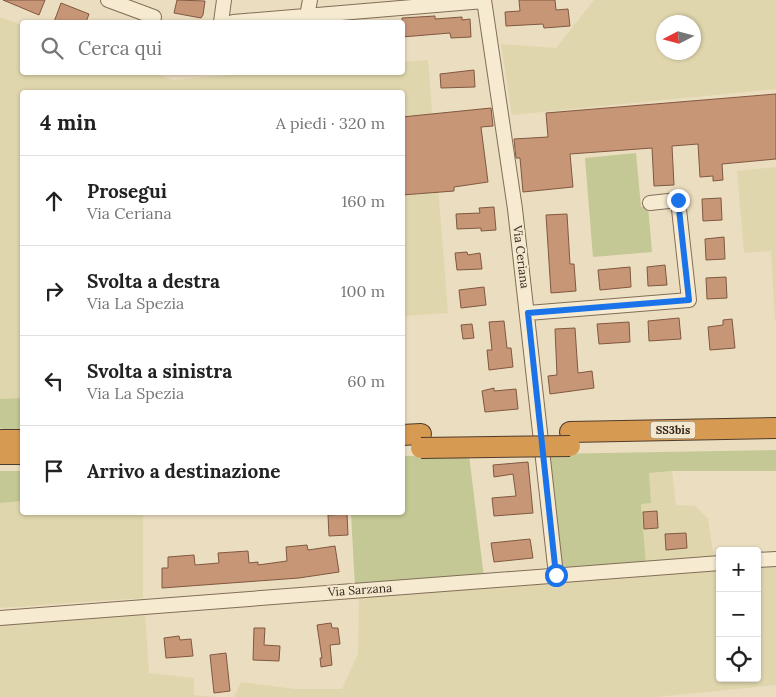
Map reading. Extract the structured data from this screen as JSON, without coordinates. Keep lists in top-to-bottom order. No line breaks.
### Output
{"streets":{"highway":["SS3bis"],"street":["Via Ceriana","Via Sarzana"]},"crossings":[["Via Ceriana","Via Sarzana"]],"north":"left","page":{"search":"Cerca qui","heading":["4 min","A piedi · 320 m"],"list":[["Prosegui","Via Ceriana","160 m"],["Svolta a destra","Via La Spezia","100 m"],["Svolta a sinistra","Via La Spezia","60 m"],"Arrivo a destinazione"],"map_buttons":["+","−"]}}
